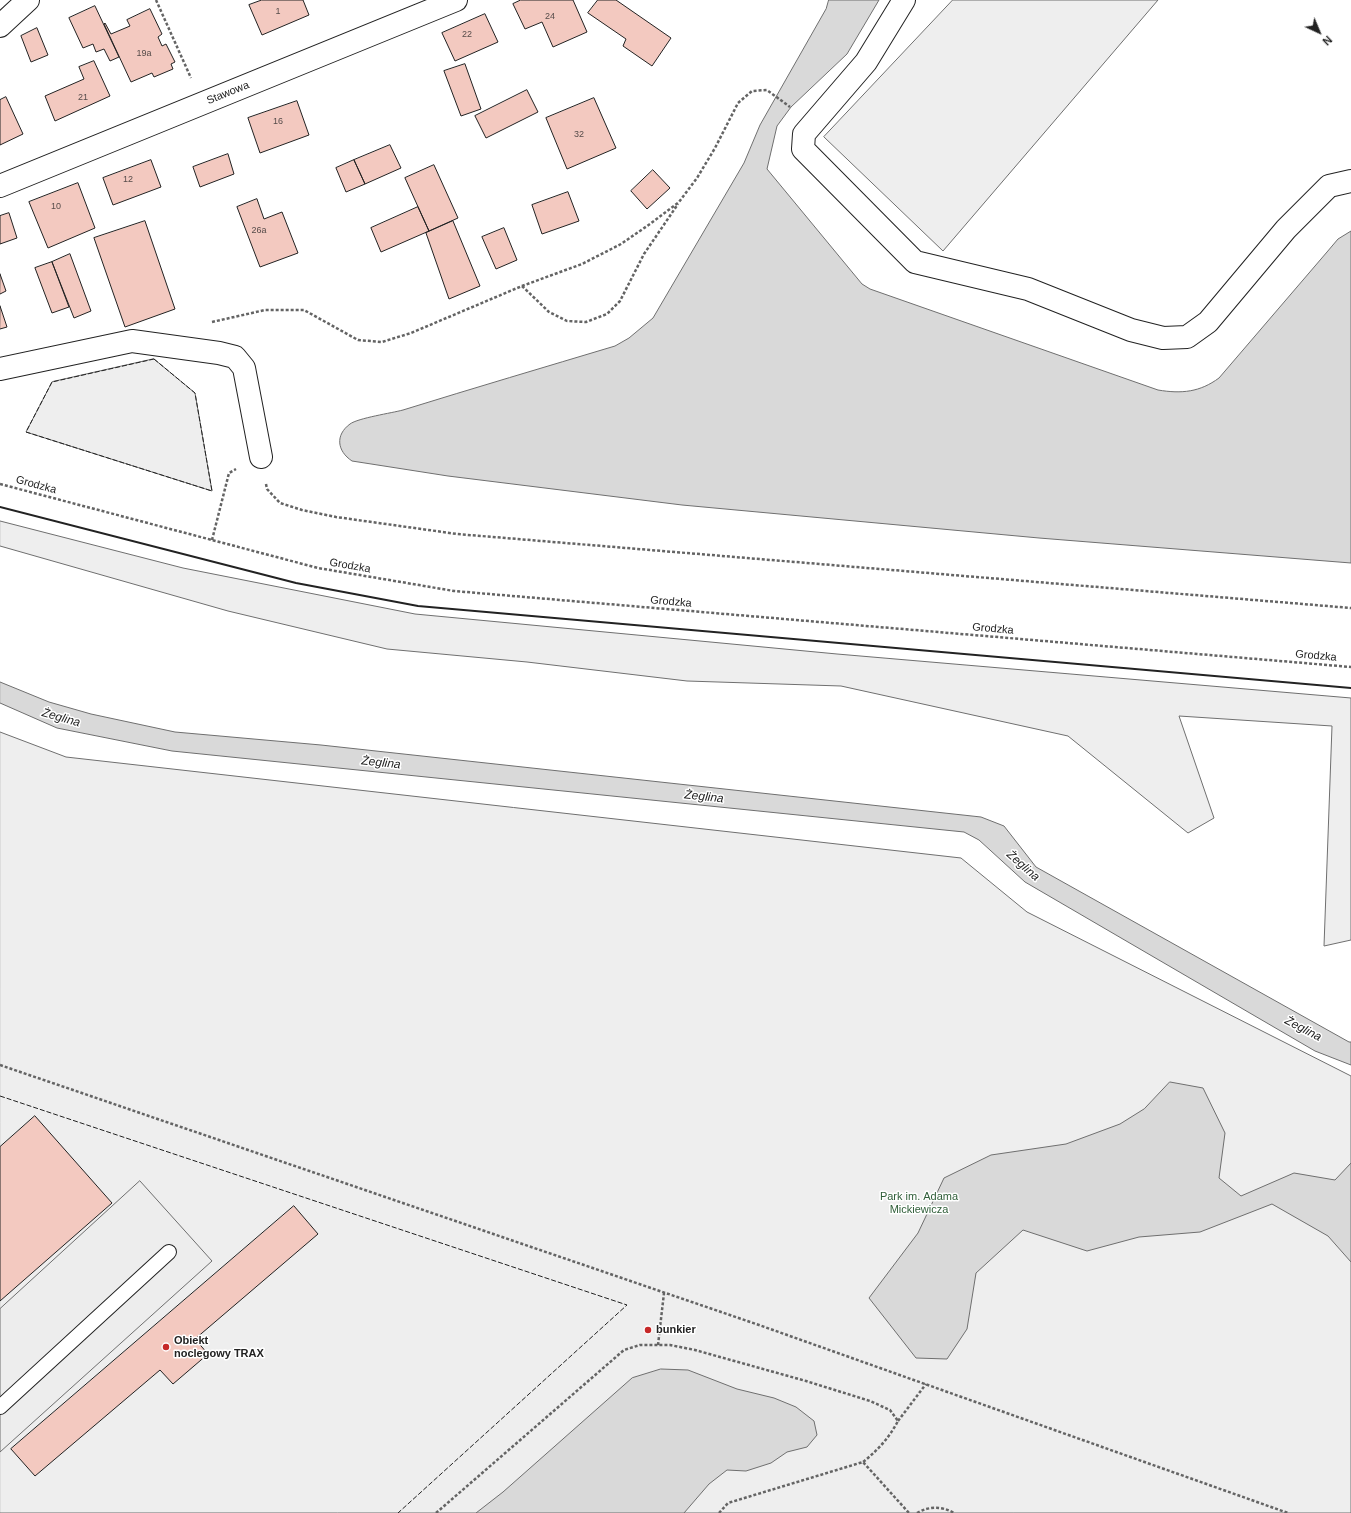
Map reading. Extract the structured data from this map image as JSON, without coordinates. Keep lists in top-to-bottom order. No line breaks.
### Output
{"streets":{"street":["Stawowa"],"path":["Grodzka"]},"water":["Żeglina"],"parks":["Park im. Adama Mickiewicza"],"places":["bunkier","Obiekt noclegowy TRAX"],"house_numbers":["1","24","22","19a","21","16","32","12","10","26a"],"north":"bottom right"}
